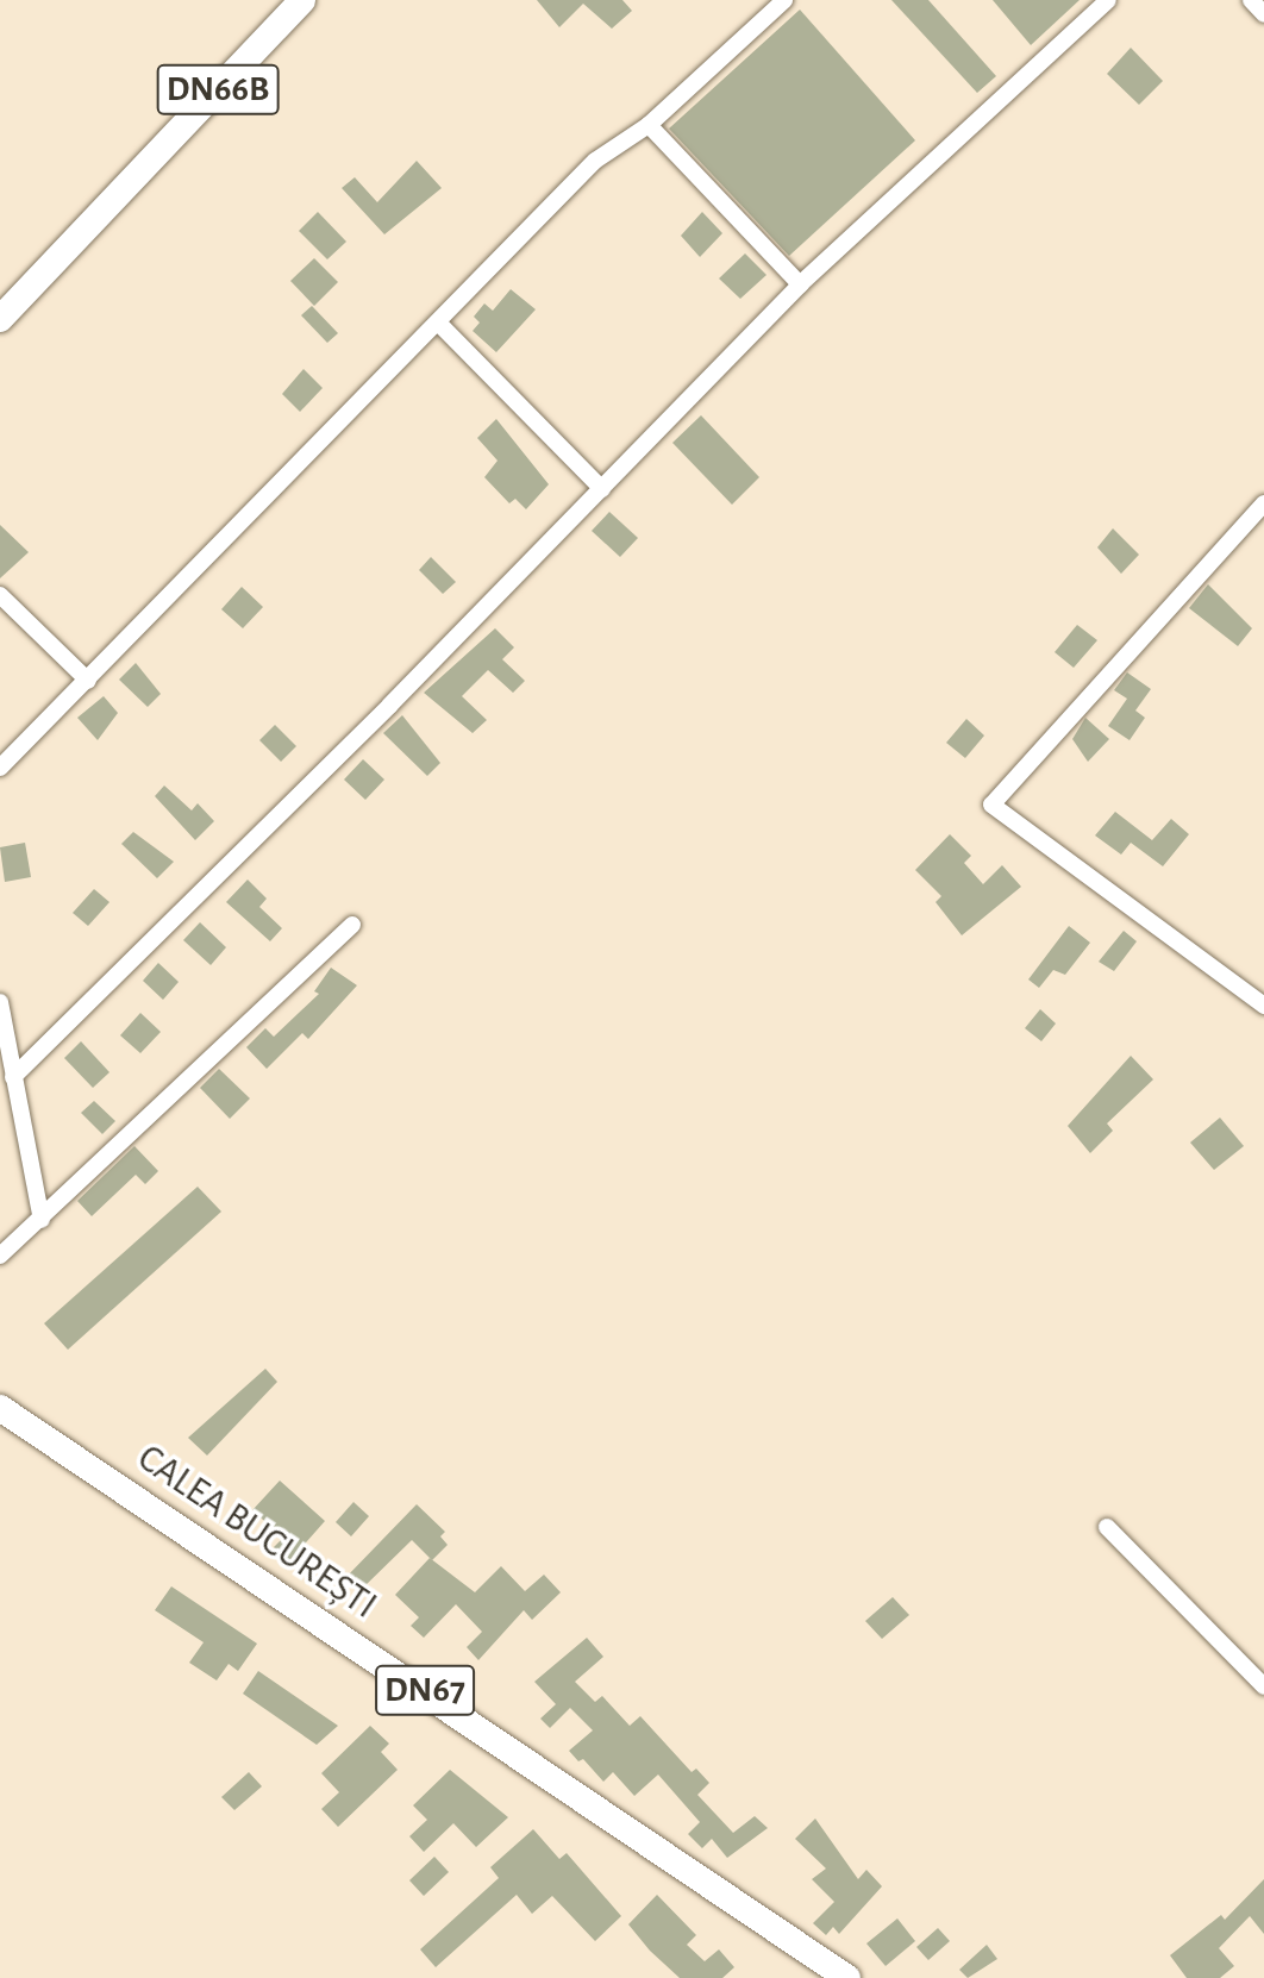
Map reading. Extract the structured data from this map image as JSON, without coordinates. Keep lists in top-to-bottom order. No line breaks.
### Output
{"streets":{"main road":["DN66B","CALEA BUCUREȘTI","DN67"]}}
